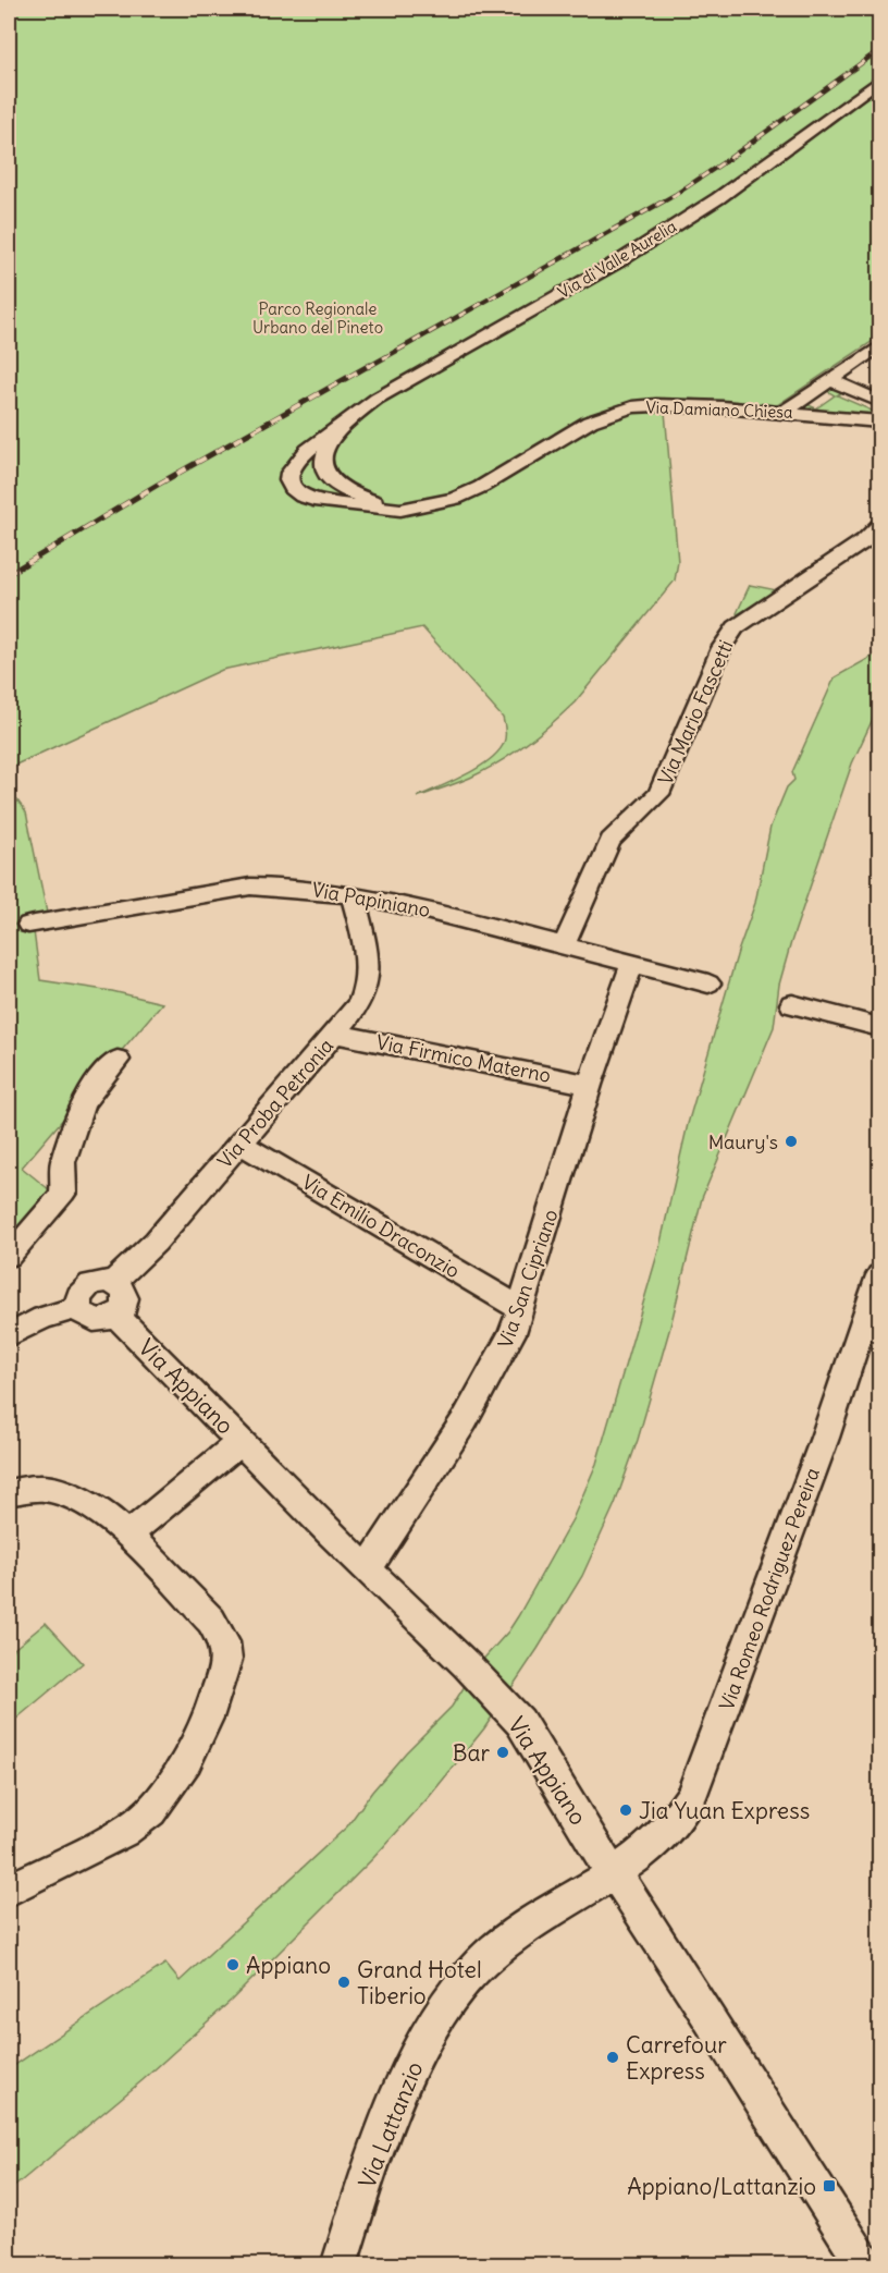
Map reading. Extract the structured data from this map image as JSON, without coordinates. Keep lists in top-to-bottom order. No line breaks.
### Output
{"streets":{"street":["Via di Valle Aurelia","Via Damiano Chiesa","Via Mario Fascetti","Via Papiniano","Via Firmico Materno","Via Proba Petronia","Via Emilio Draconzio","Via San Cipriano","Via Appiano","Via Romeo Rodriguez Pereira","Via Lattanzio"]},"crossings":[["Via di Valle Aurelia","Via Damiano Chiesa"],["Via Mario Fascetti","Via Papiniano"],["Via Papiniano","Via Proba Petronia"],["Via Papiniano","Via San Cipriano"],["Via Firmico Materno","Via Proba Petronia"],["Via Firmico Materno","Via San Cipriano"],["Via Proba Petronia","Via Emilio Draconzio"],["Via Proba Petronia","Via Appiano"],["Via Emilio Draconzio","Via San Cipriano"],["Via San Cipriano","Via Appiano"],["Via Appiano","Via Romeo Rodriguez Pereira"],["Via Appiano","Via Lattanzio"],["Via Romeo Rodriguez Pereira","Via Lattanzio"]],"parks":["Parco Regionale Urbano del Pineto"],"places":{"other":["Maury's","Bar","Jia Yuan Express","Appiano","Grand Hotel Tiberio","Carrefour Express"],"transit":["Appiano/Lattanzio"]}}
